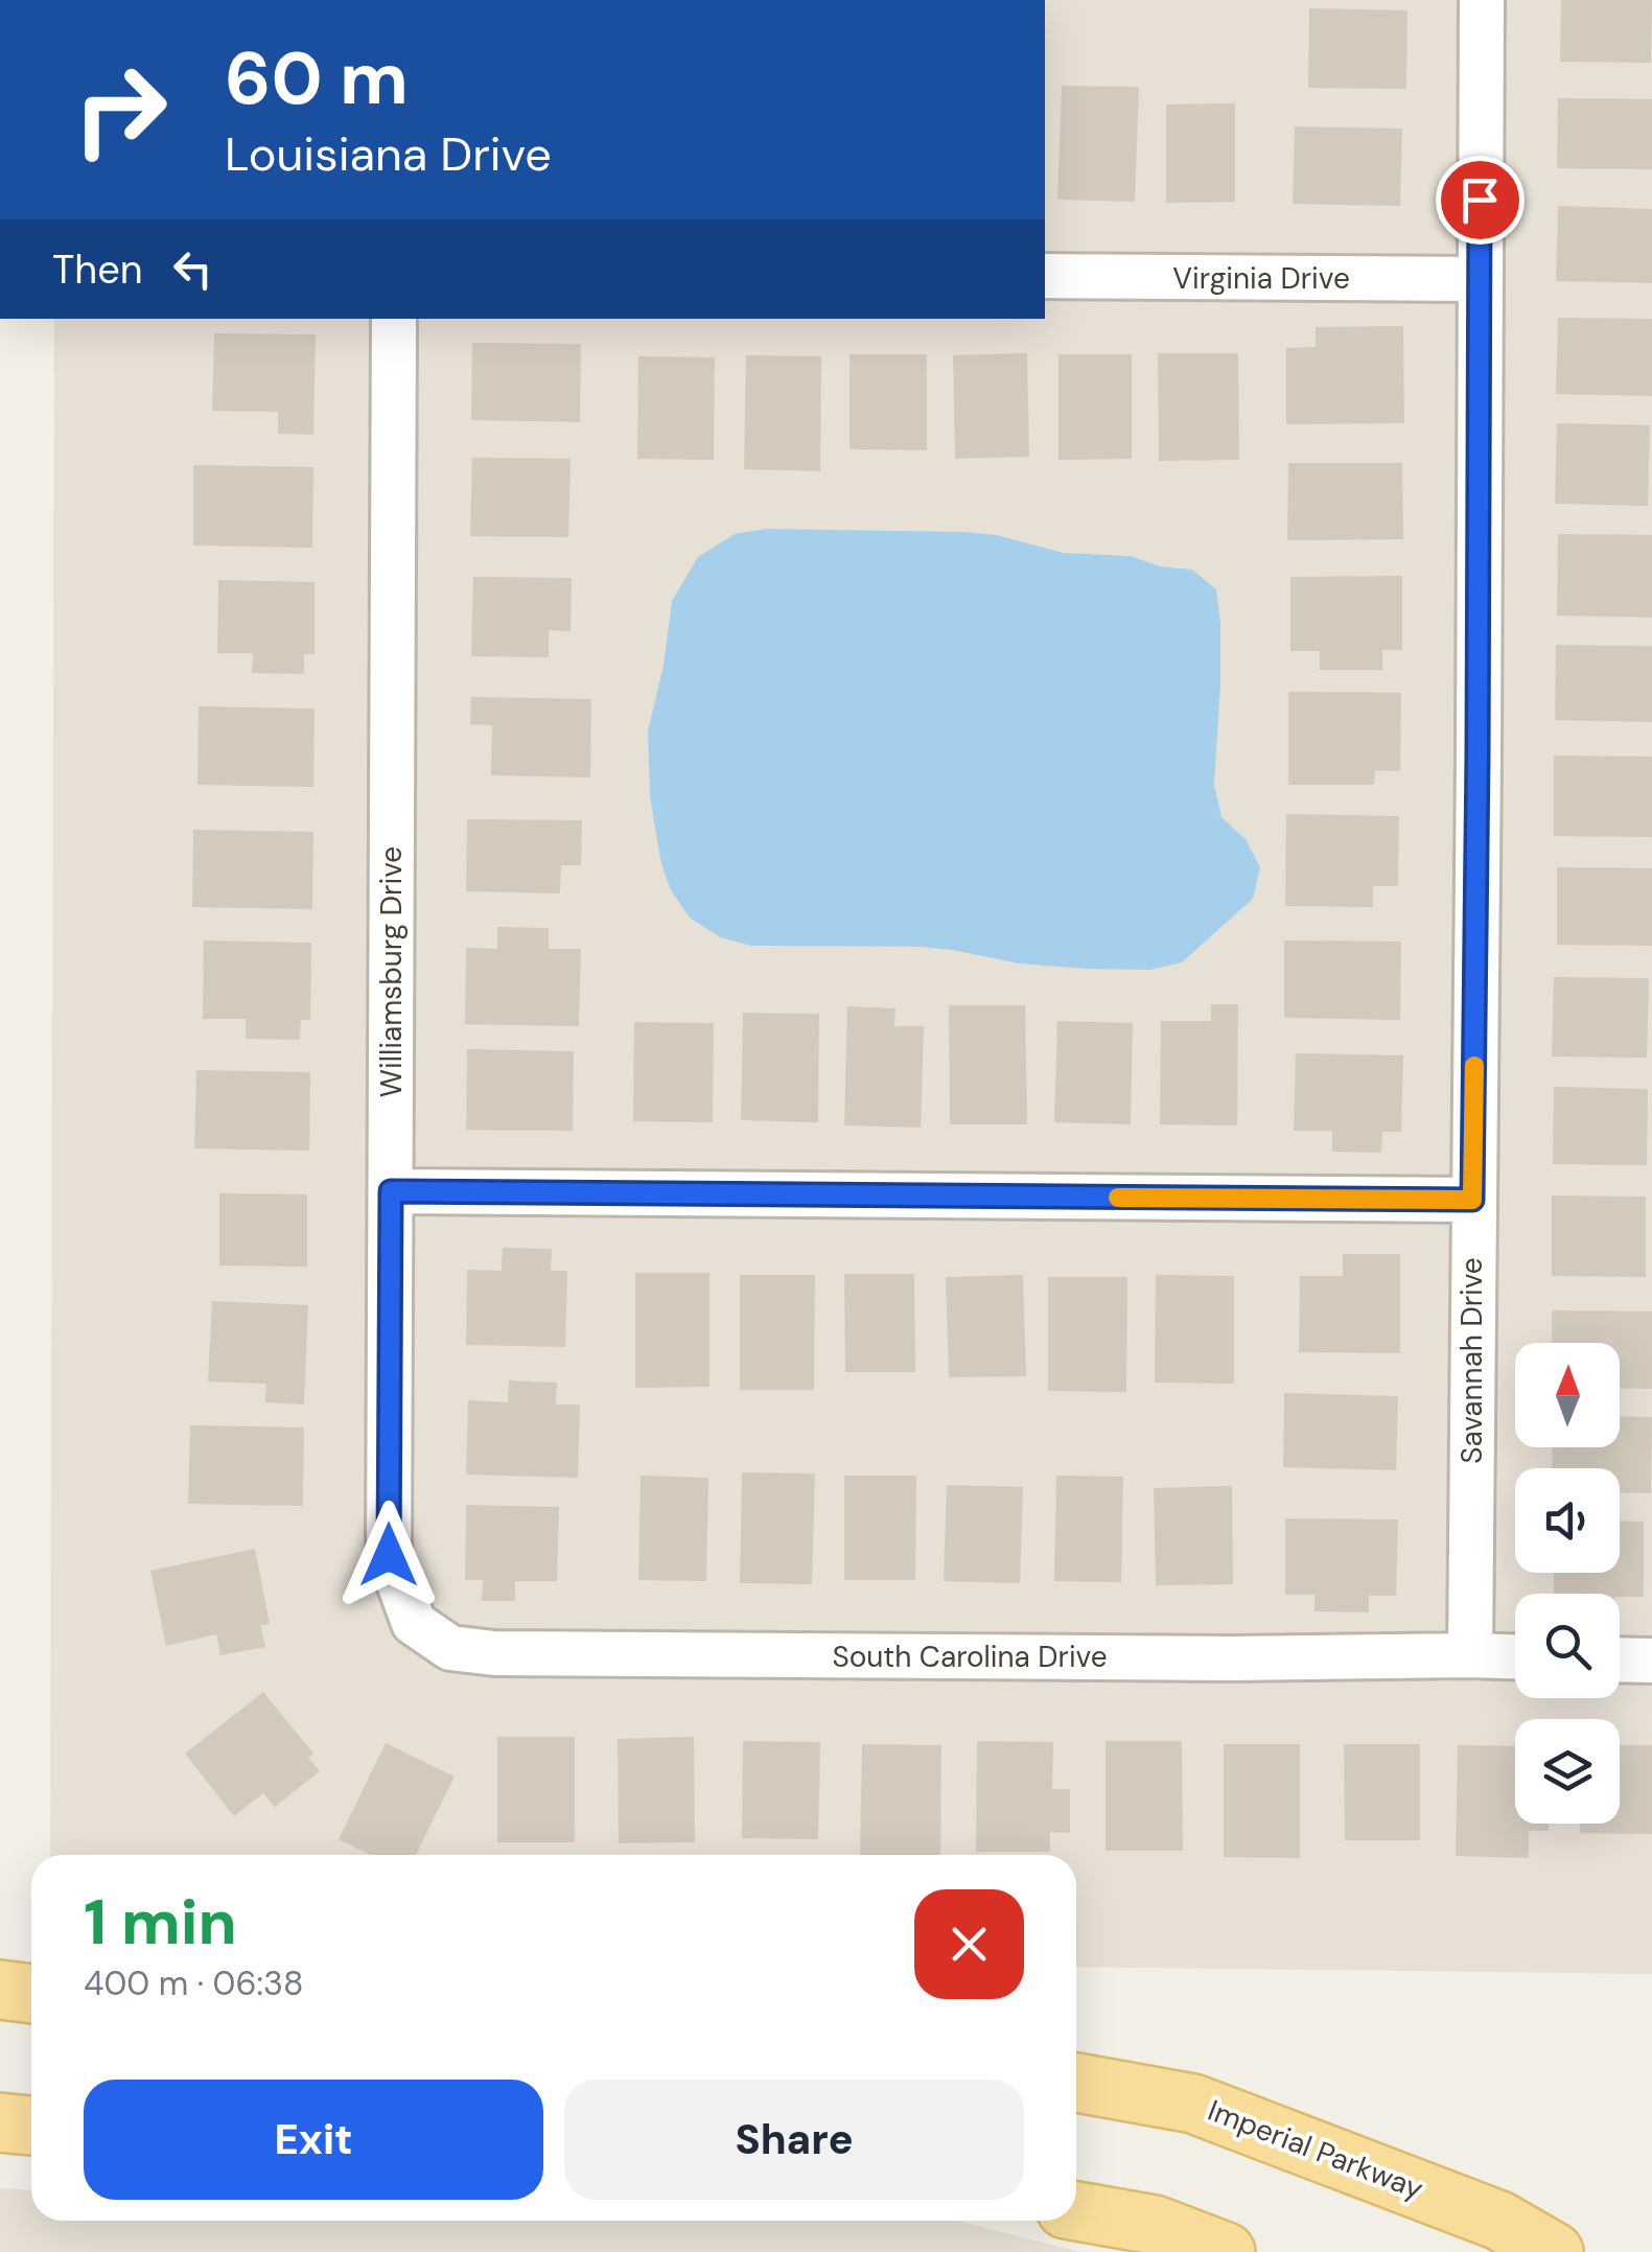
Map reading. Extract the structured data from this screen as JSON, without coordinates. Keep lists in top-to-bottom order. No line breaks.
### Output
{"streets":{"main road":["Imperial Parkway"],"street":["Virginia Drive","Williamsburg Drive","Savannah Drive","South Carolina Drive"]},"crossings":[["Virginia Drive","Savannah Drive"],["Williamsburg Drive","South Carolina Drive"],["Savannah Drive","South Carolina Drive"]],"north":"top","page":{"turn":["60 m","Louisiana Drive"],"then":"Then","heading":["1 min","400 m · 06:38"],"buttons":["Exit","Share"]}}
